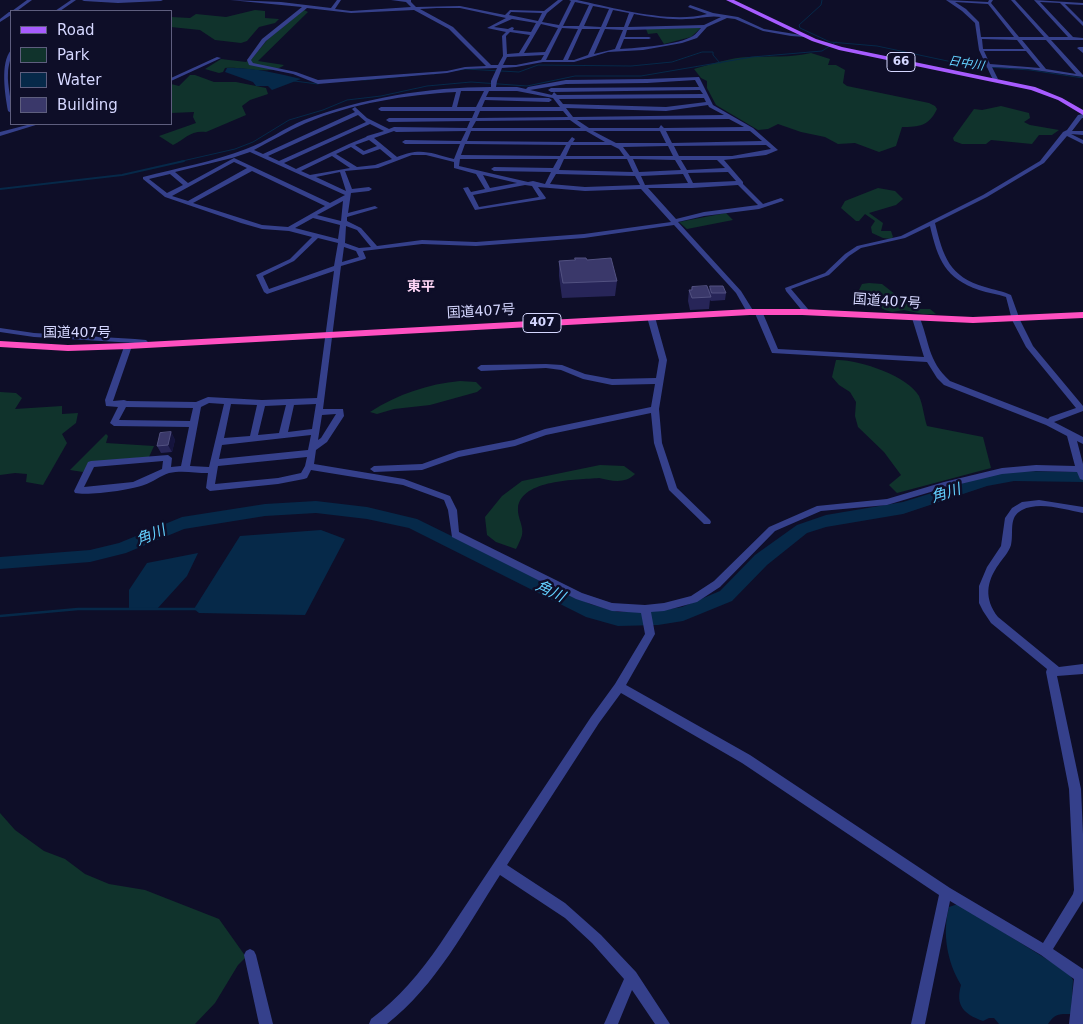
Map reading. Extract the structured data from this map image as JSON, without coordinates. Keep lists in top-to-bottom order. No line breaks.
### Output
{"streets":{"highway":["国道407号","407"],"main road":["66"]},"districts":["東平"],"water":["日中川","角川"],"legend":["Road","Park","Water","Building"]}
